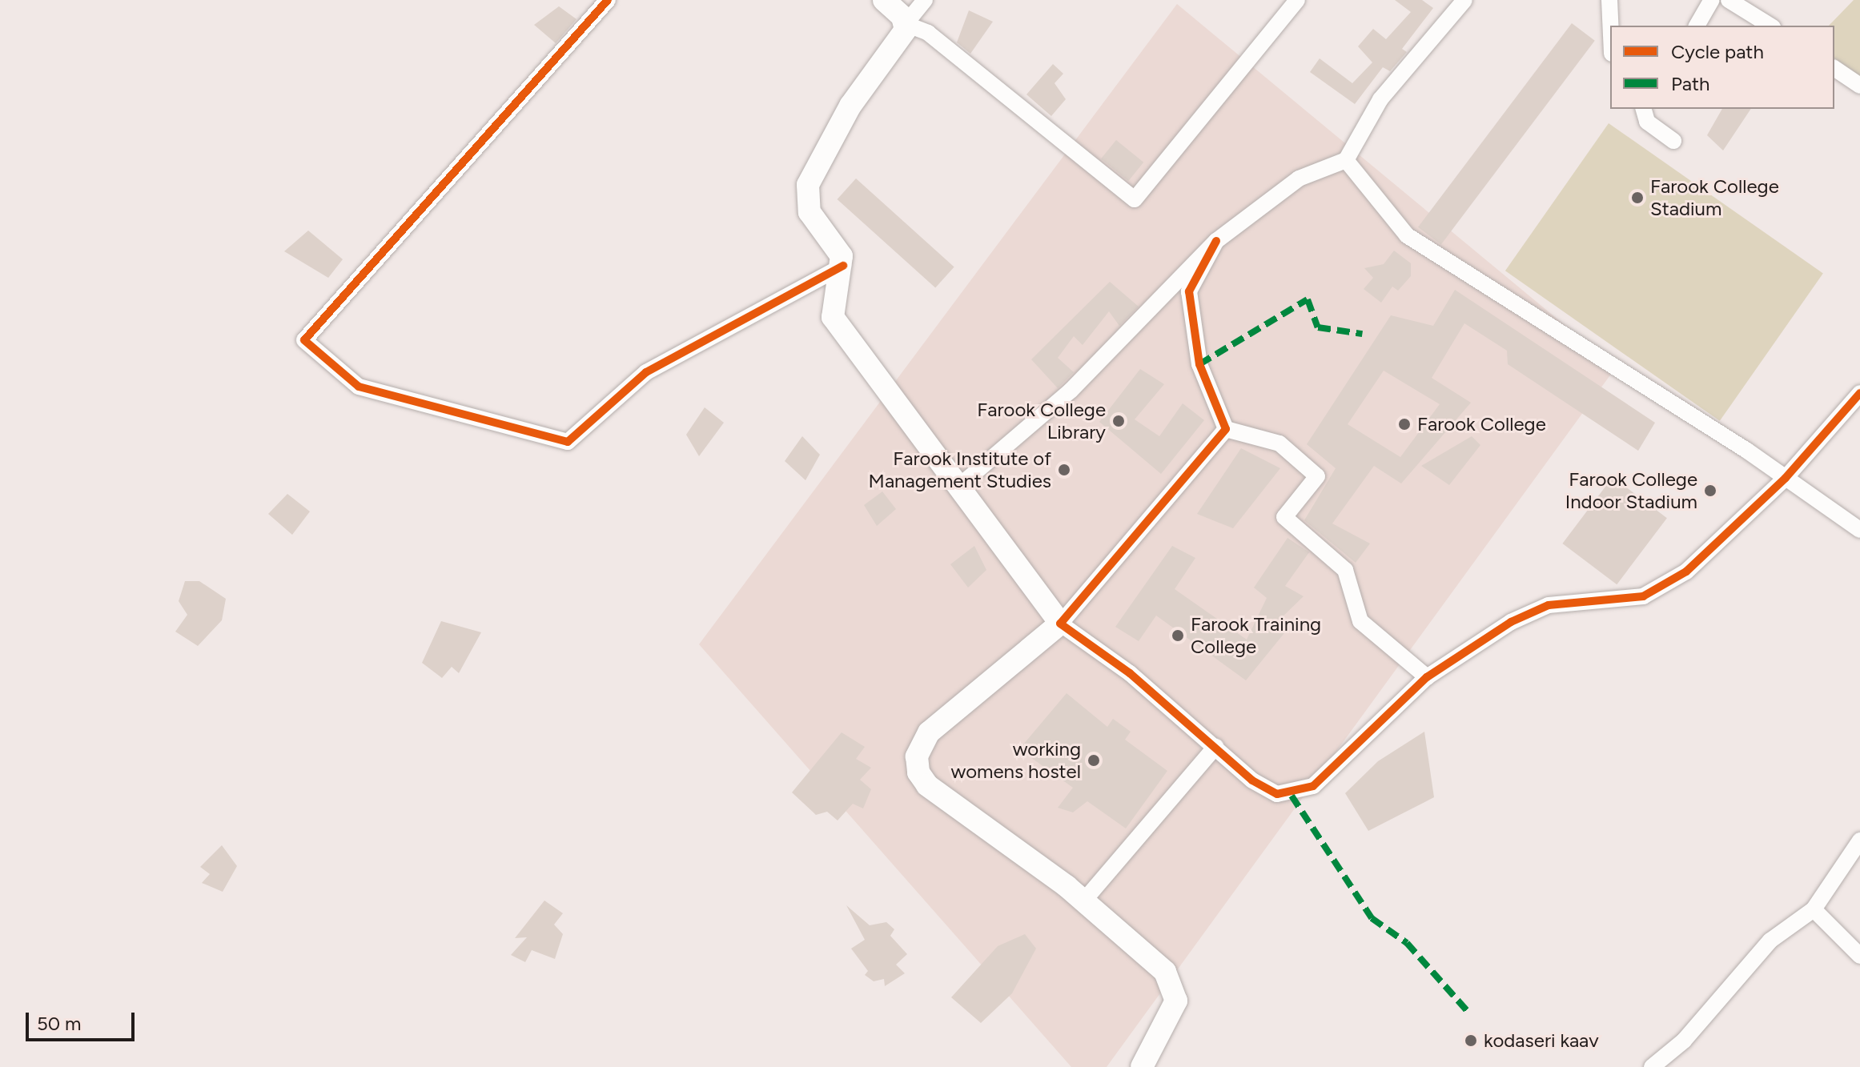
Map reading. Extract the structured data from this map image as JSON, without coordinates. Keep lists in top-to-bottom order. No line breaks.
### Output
{"places":["Farook College Stadium","Farook College Library","Farook College","Farook Institute of Management Studies","Farook College Indoor Stadium","Farook Training College","working womens hostel","kodaseri kaav"],"legend":["Cycle path","Path"],"scale_bar":"50 m"}
